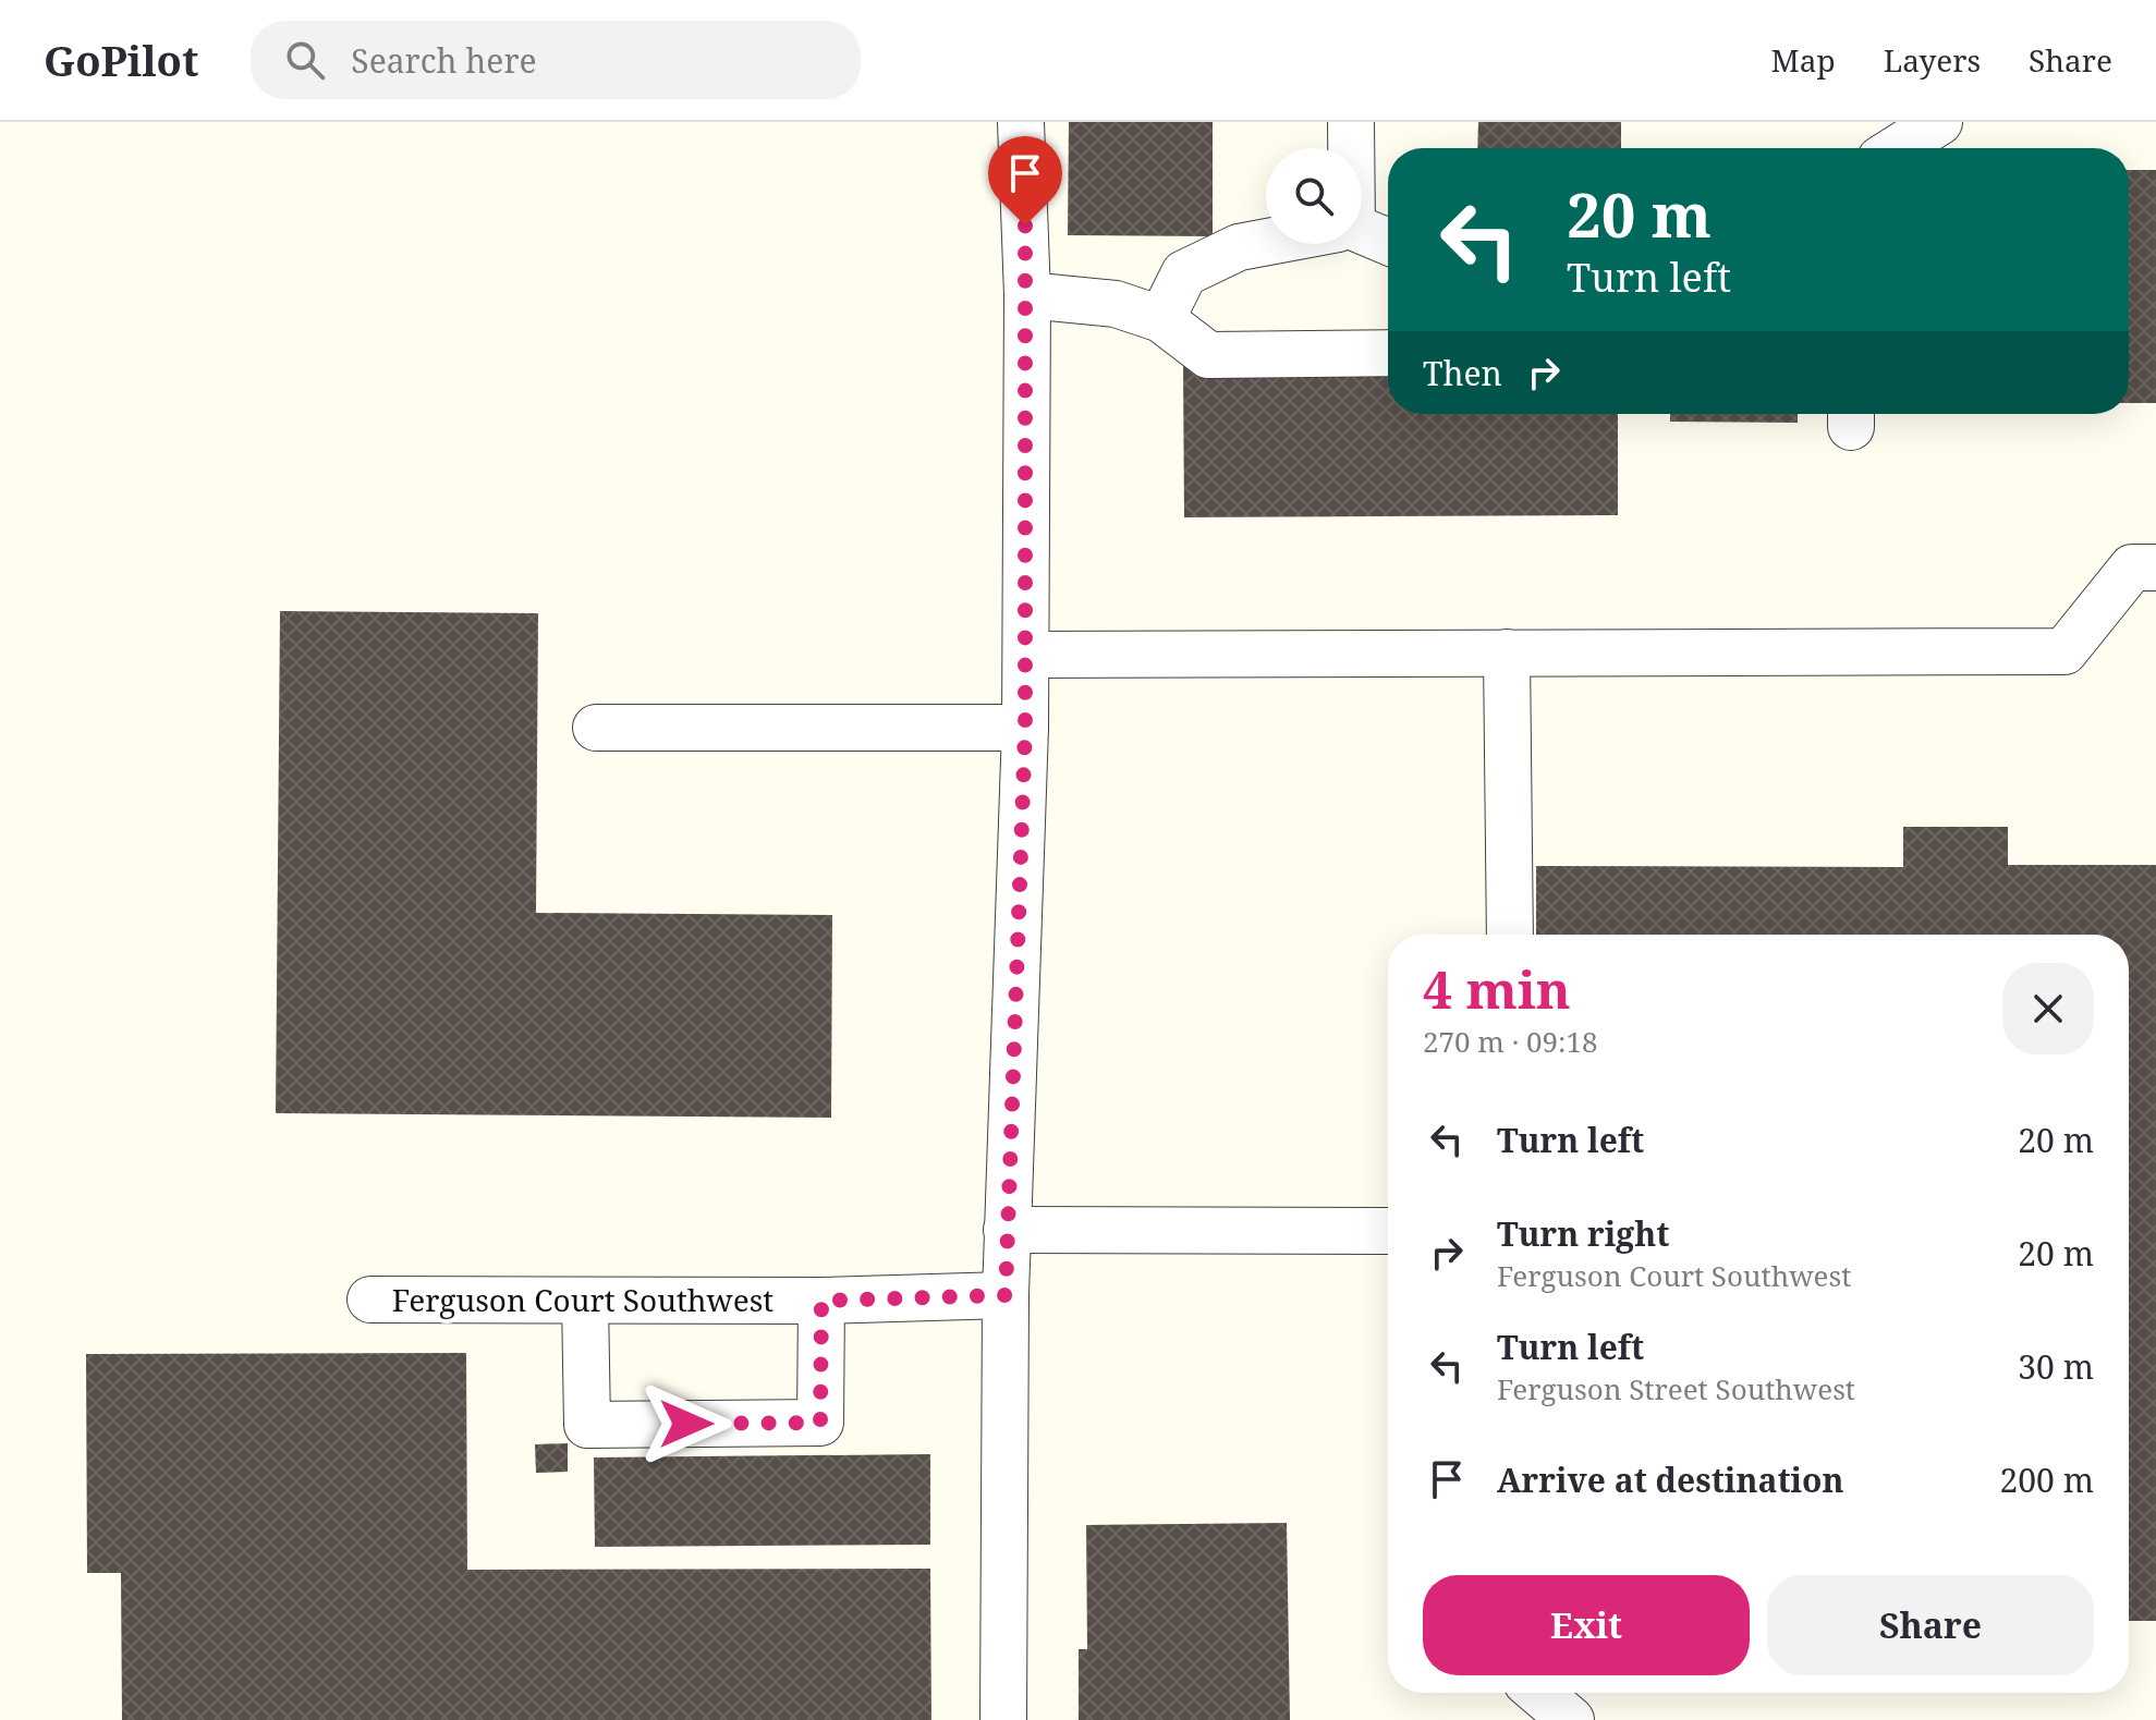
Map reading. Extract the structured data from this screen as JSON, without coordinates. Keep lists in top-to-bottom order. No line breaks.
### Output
{"streets":{"street":["Ferguson Court Southwest"]},"page":{"header":"GoPilot","search":"Search here","nav":["Map","Layers","Share"],"turn":["20 m","Turn left"],"then":"Then","heading":["4 min","270 m · 09:18"],"list":[{"name":"Turn left","value":"20 m"},{"name":"Turn right","note":"Ferguson Court Southwest","value":"20 m"},{"name":"Turn left","note":"Ferguson Street Southwest","value":"30 m"},{"name":"Arrive at destination","value":"200 m"}],"buttons":["Exit","Share"]}}
